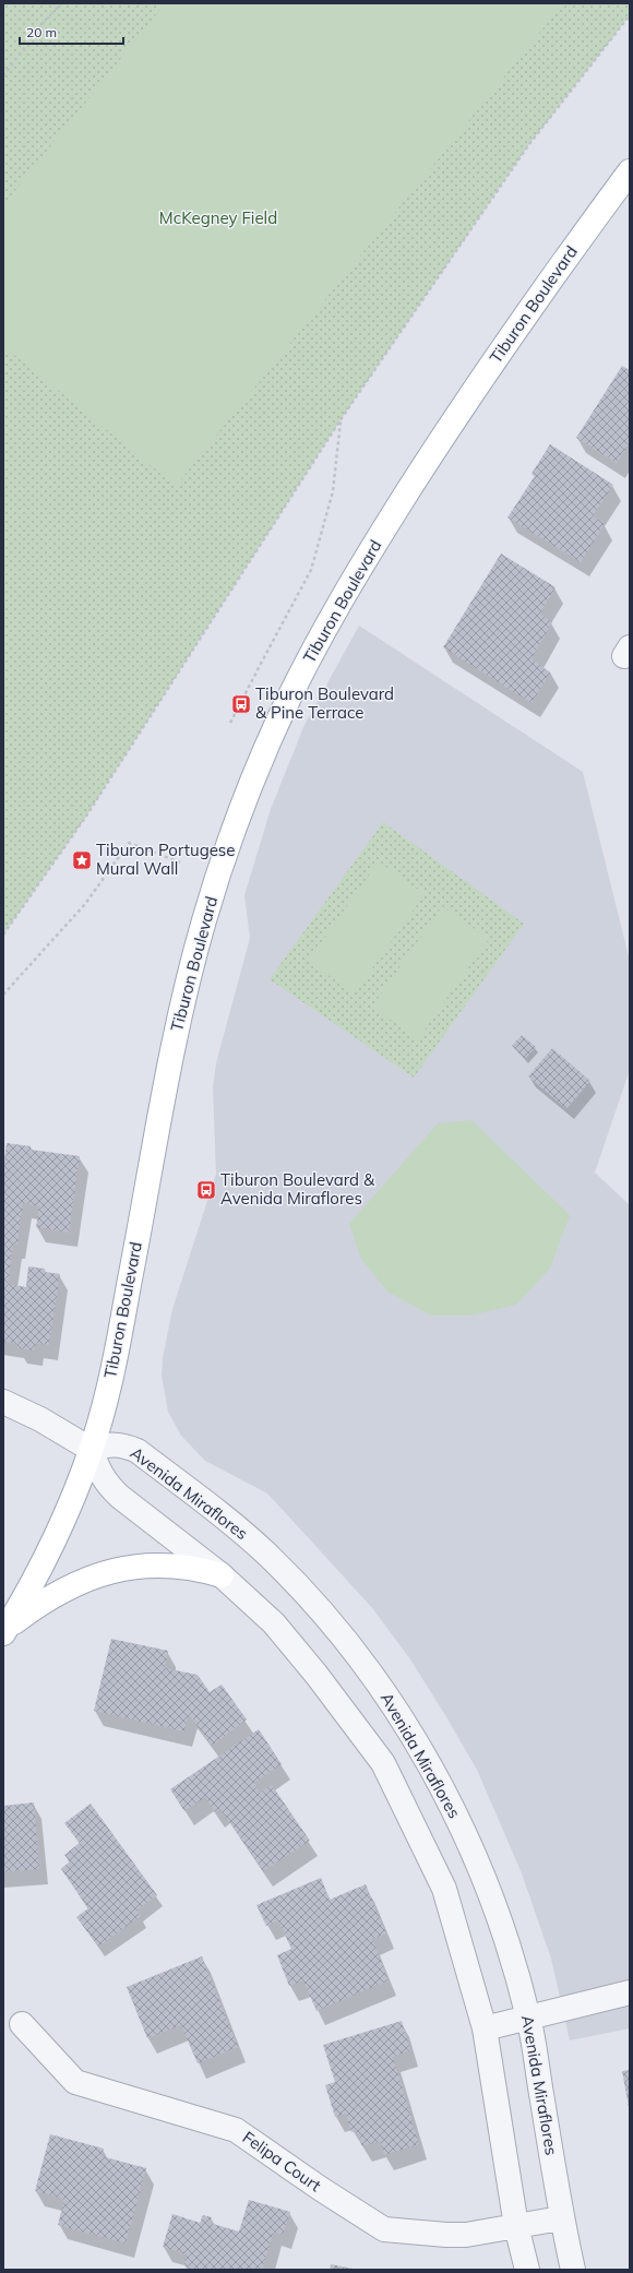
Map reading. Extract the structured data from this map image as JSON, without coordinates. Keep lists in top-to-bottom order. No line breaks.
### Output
{"streets":{"main road":["Tiburon Boulevard"],"street":["Avenida Miraflores","Felipa Court"]},"crossings":[["Tiburon Boulevard","Avenida Miraflores"],["Avenida Miraflores","Felipa Court"]],"parks":["McKegney Field"],"places":{"bus stop":["Tiburon Boulevard & Pine Terrace","Tiburon Boulevard & Avenida Miraflores"],"place":["Tiburon Portugese Mural Wall"]},"scale_bar":"20 m"}
